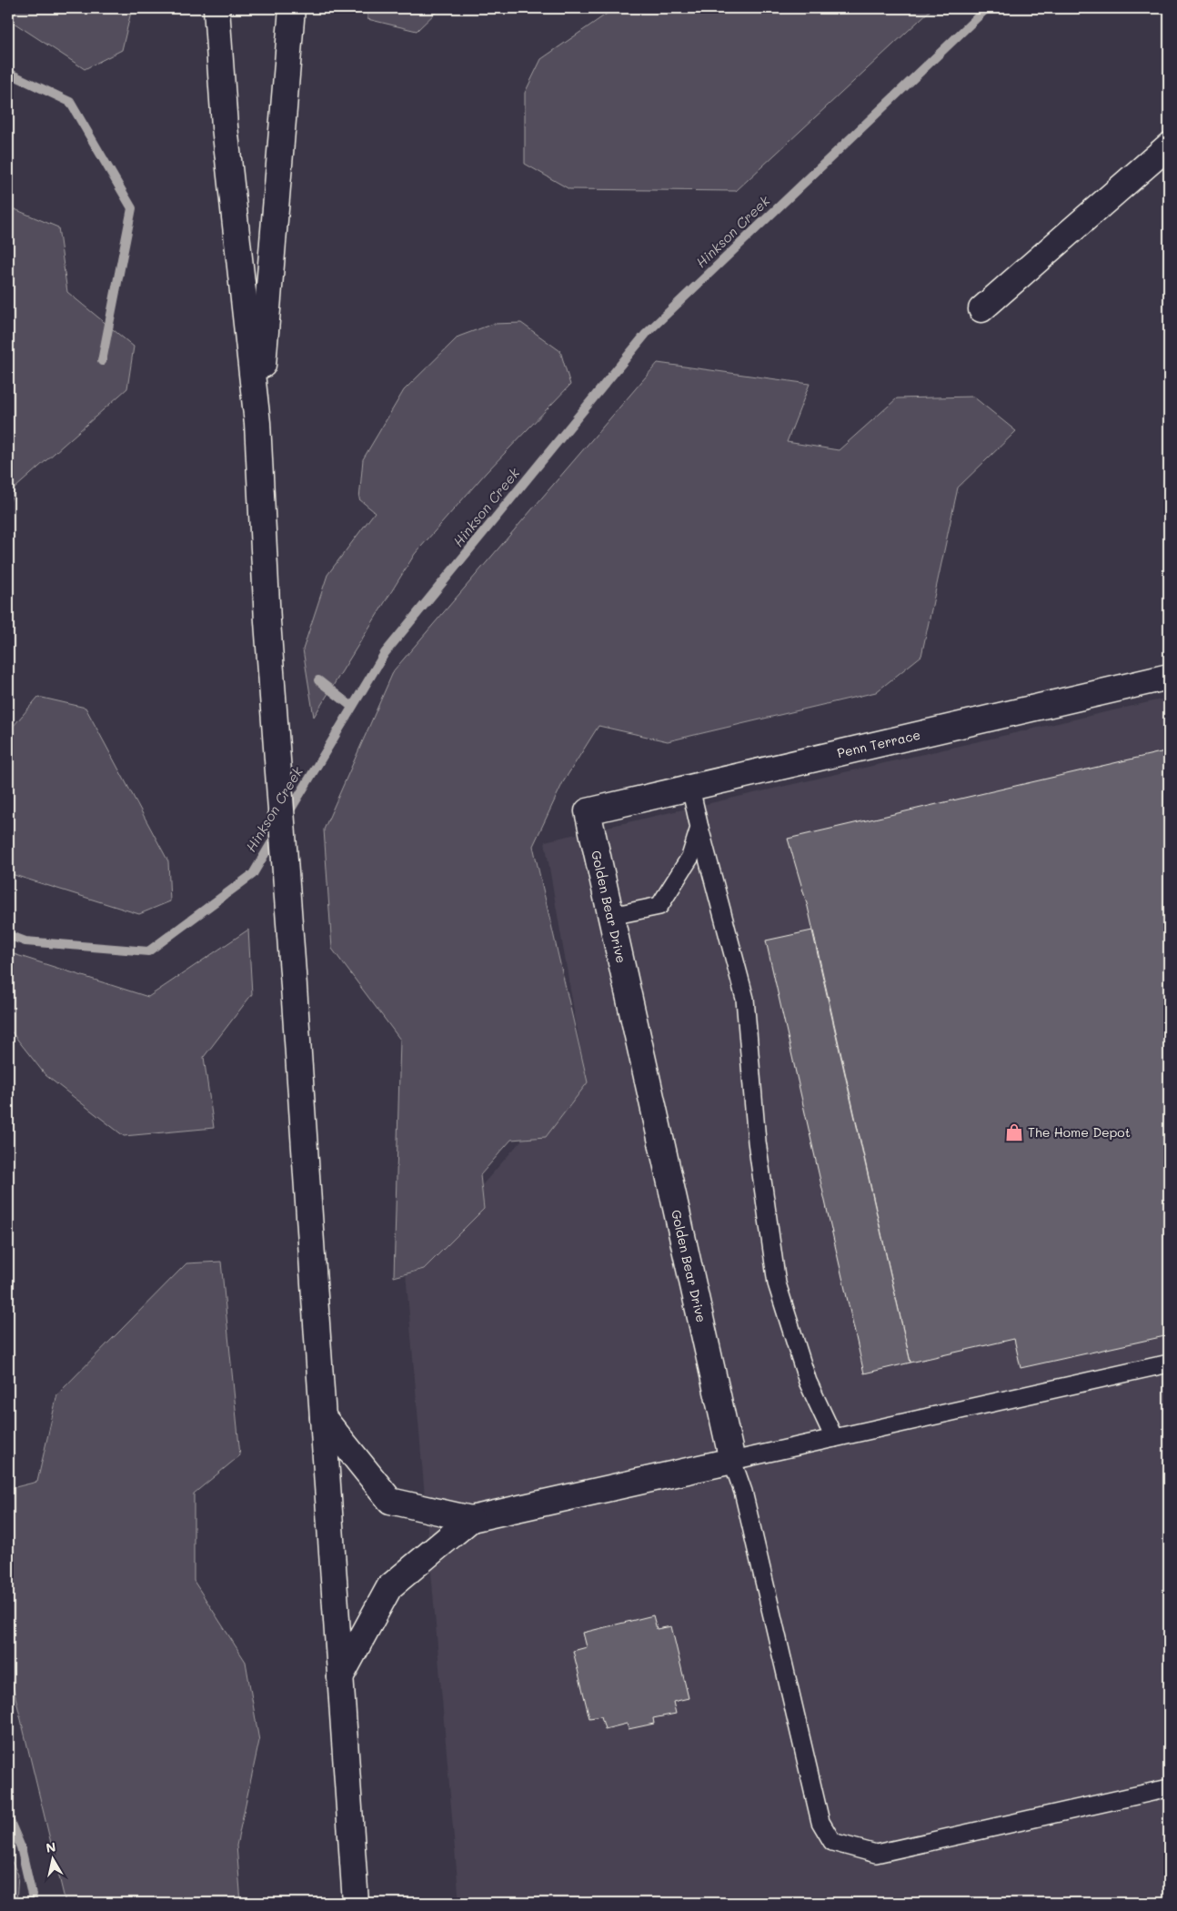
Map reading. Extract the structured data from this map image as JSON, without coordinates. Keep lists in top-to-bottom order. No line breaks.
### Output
{"streets":{"main road":["Penn Terrace","Golden Bear Drive"]},"crossings":[["Penn Terrace","Golden Bear Drive"]],"water":["Hinkson Creek"],"places":{"shop":["The Home Depot"]},"north":"top"}
